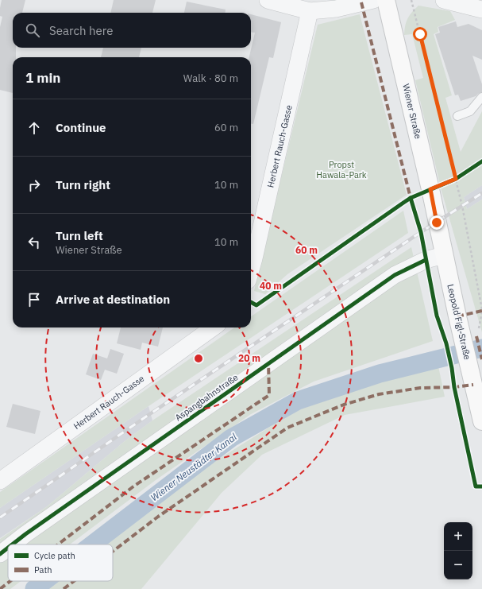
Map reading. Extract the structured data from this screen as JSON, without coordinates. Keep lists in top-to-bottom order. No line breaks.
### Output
{"streets":{"main road":["Wiener Straße","Leopold Figl-Straße"],"street":["Herbert Rauch-Gasse","Aspangbahnstraße"]},"crossings":[["Wiener Straße","Leopold Figl-Straße"],["Leopold Figl-Straße","Aspangbahnstraße"]],"water":["Wiener Neustädter Kanal"],"parks":["Propst Hawala-Park"],"legend":["Cycle path","Path"],"page":{"search":"Search here","heading":["1 min","Walk · 80 m"],"list":[["Continue","60 m"],["Turn right","10 m"],["Turn left","Wiener Straße","10 m"],"Arrive at destination"],"map_buttons":["+","−"]},"rings":["60 m","40 m","20 m"]}
